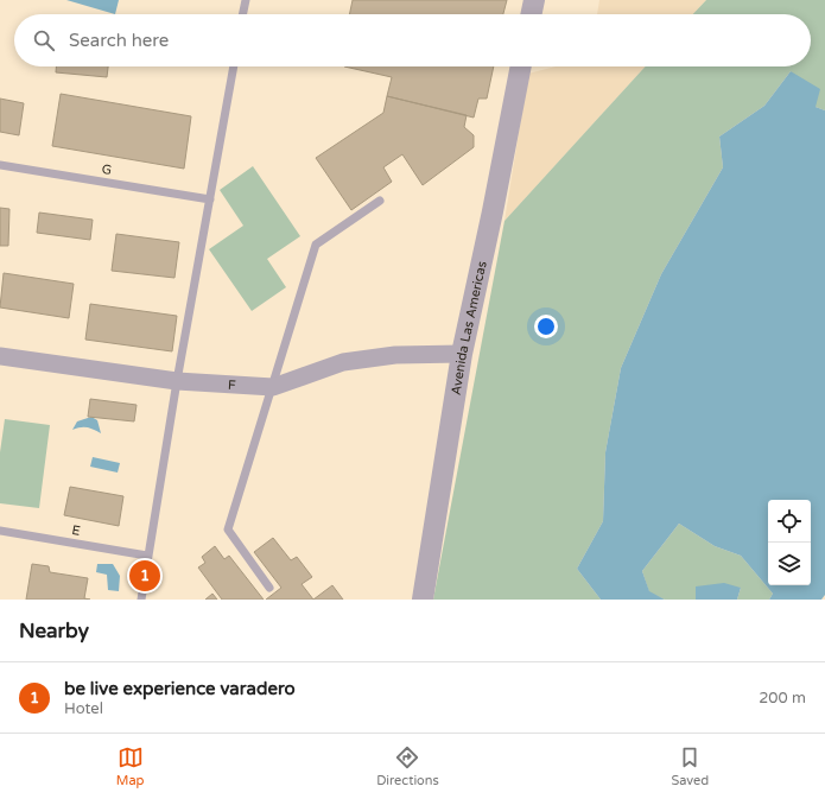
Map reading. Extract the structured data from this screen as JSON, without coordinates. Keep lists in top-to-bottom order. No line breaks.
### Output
{"streets":{"street":["Avenida Las Americas","F"],"lane":["G","E"]},"crossings":[["Avenida Las Americas","F"]],"page":{"search":"Search here","pins":"1","heading":"Nearby","list":[{"mark":"1","name":"be live experience varadero","note":"Hotel","value":"200 m"}],"nav":["Map","Directions","Saved"]}}
